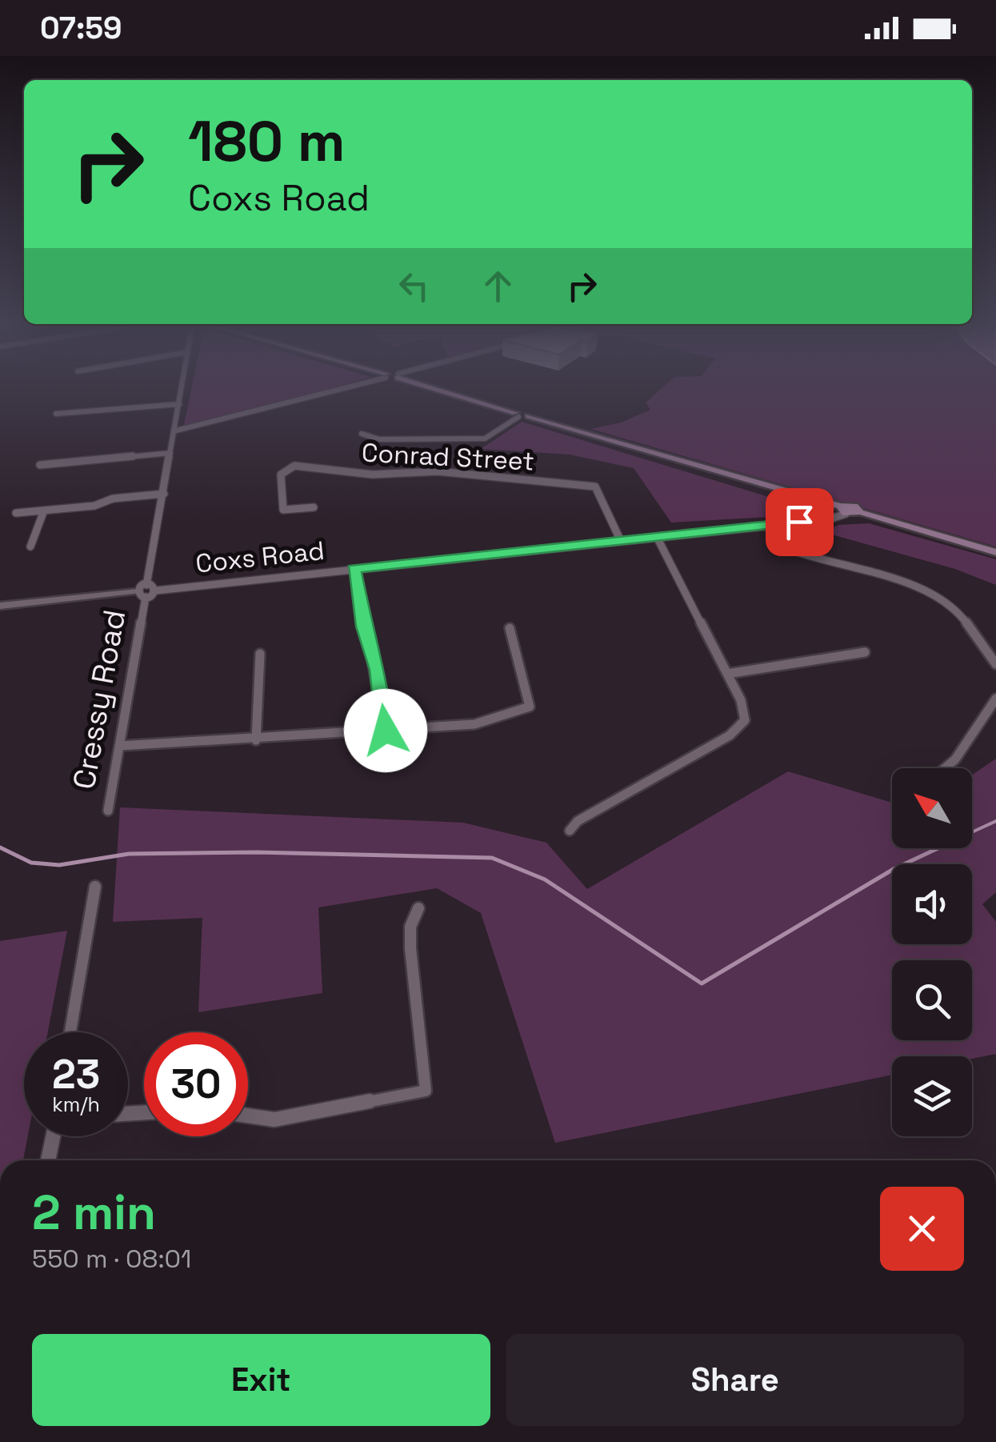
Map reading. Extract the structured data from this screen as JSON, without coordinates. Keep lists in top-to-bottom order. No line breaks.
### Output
{"streets":{"street":["Conrad Street","Coxs Road","Cressy Road"]},"crossings":[["Conrad Street","Coxs Road"]],"north":"top left","page":{"status":"07:59","turn":["180 m","Coxs Road"],"speed":"23 km/h","limit":"30","heading":["2 min","550 m · 08:01"],"buttons":["Exit","Share"]}}
